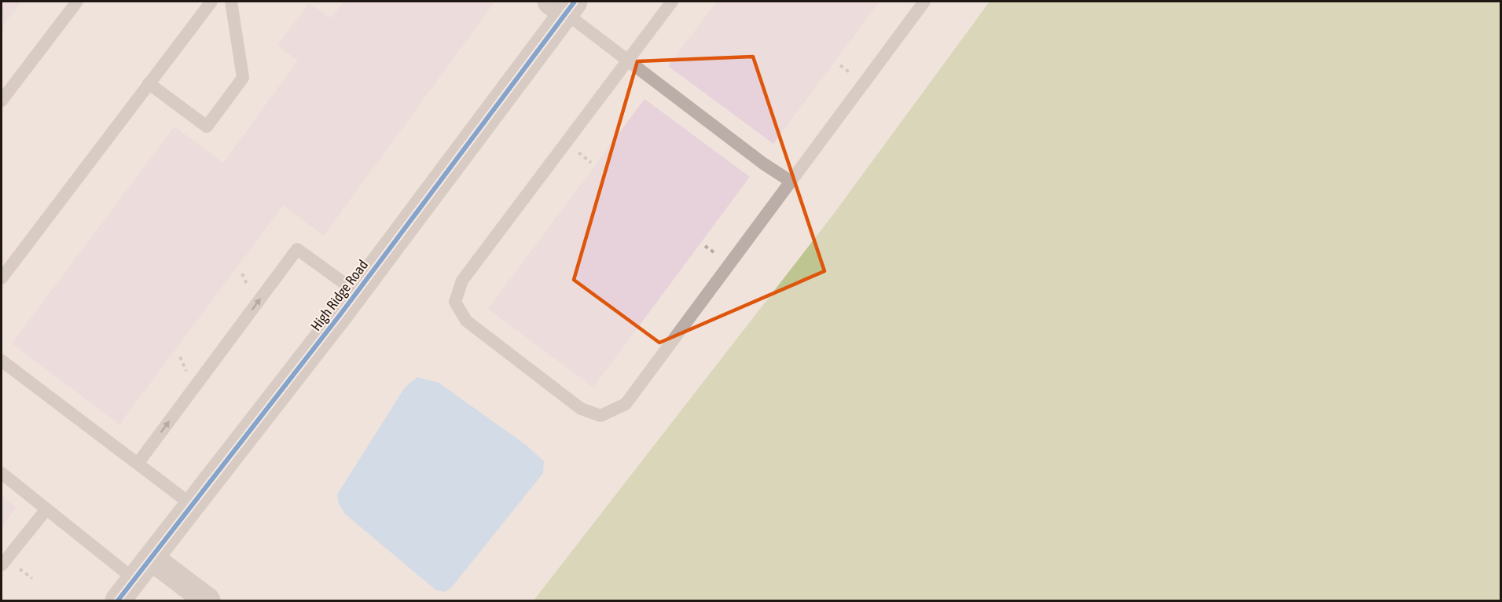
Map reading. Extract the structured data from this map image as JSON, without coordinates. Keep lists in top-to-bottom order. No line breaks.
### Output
{"streets":{"street":["High Ridge Road"]}}
